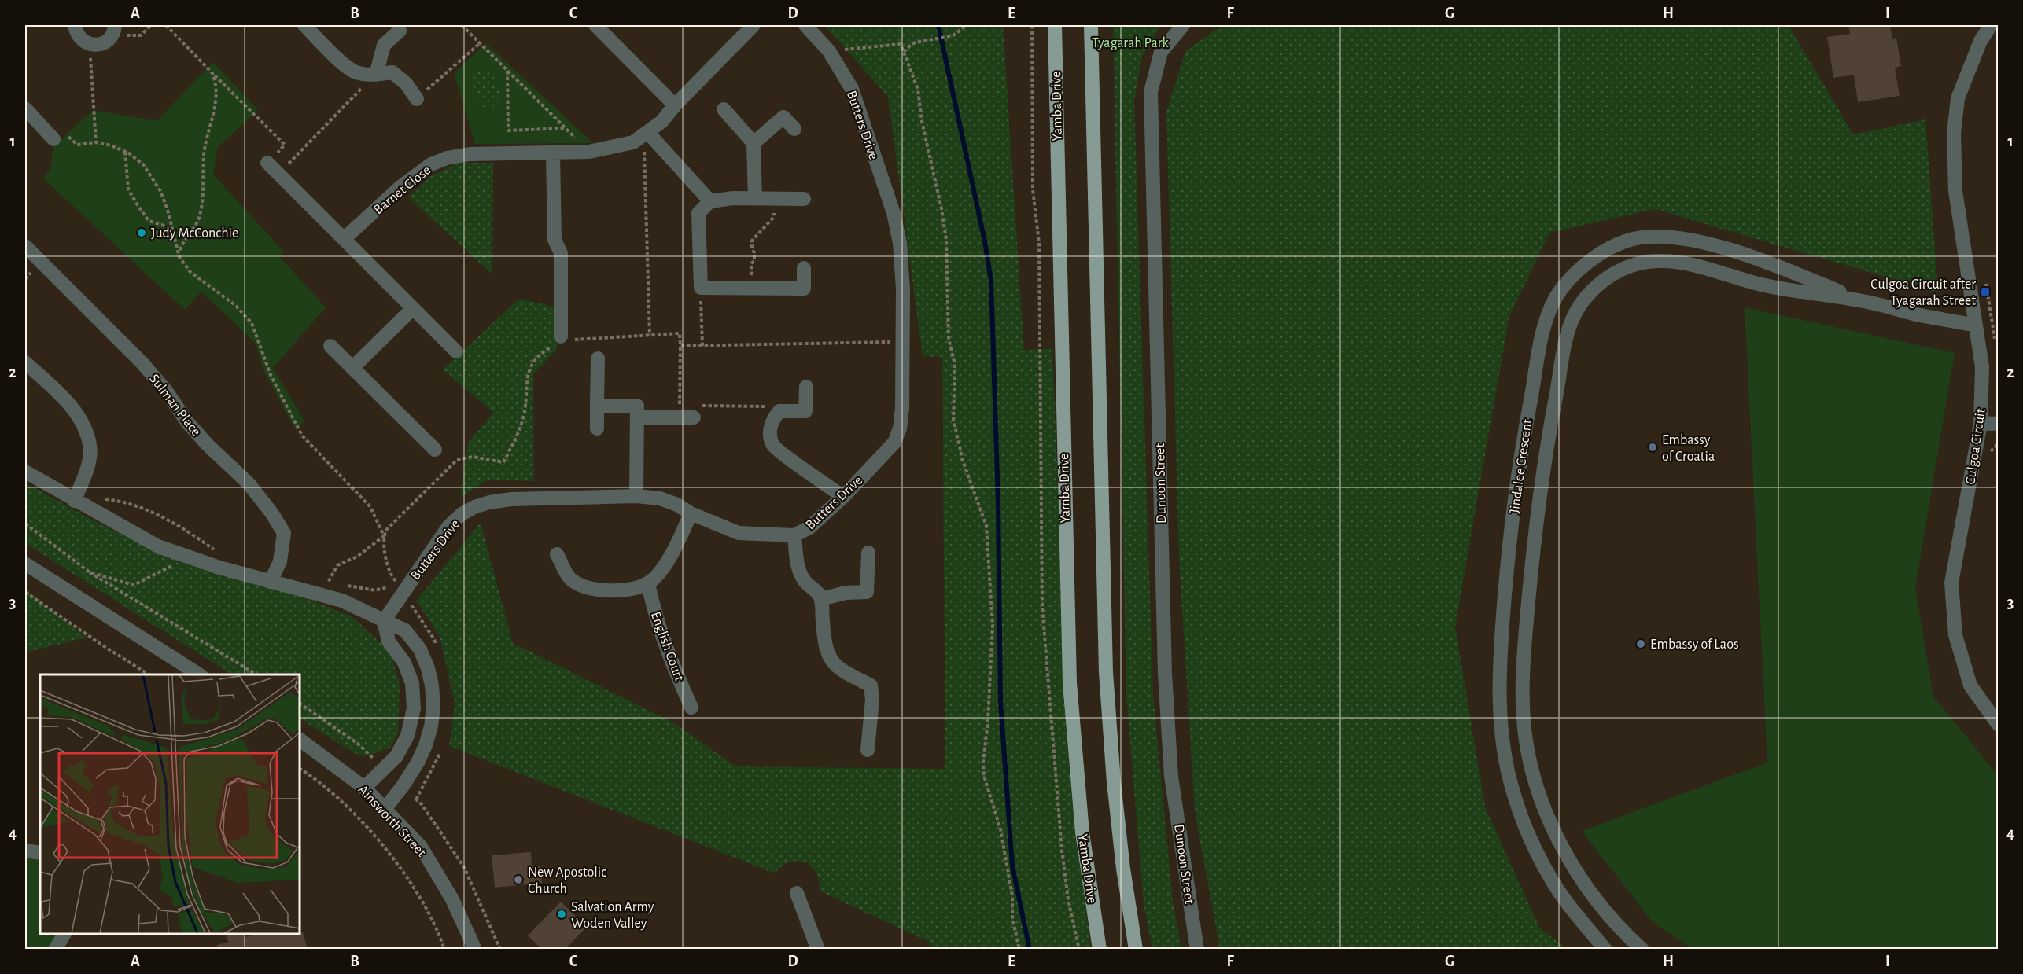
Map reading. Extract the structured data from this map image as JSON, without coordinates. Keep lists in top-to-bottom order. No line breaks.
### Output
{"streets":{"main road":["Yamba Drive"],"street":["Butters Drive","Barnet Close","Sulman Place","Culgoa Circuit","Jindalee Crescent","Dunoon Street","English Court","Ainsworth Street"]},"crossings":[["Culgoa Circuit","Jindalee Crescent"]],"parks":["Tyagarah Park"],"places":{"other":["Judy McConchie","Embassy of Croatia","Embassy of Laos","New Apostolic Church","Salvation Army Woden Valley"],"transit":["Culgoa Circuit after Tyagarah Street"]},"grid":{"columns":["A","B","C","D","E","F","G","H","I"],"rows":["1","2","3","4"]}}
